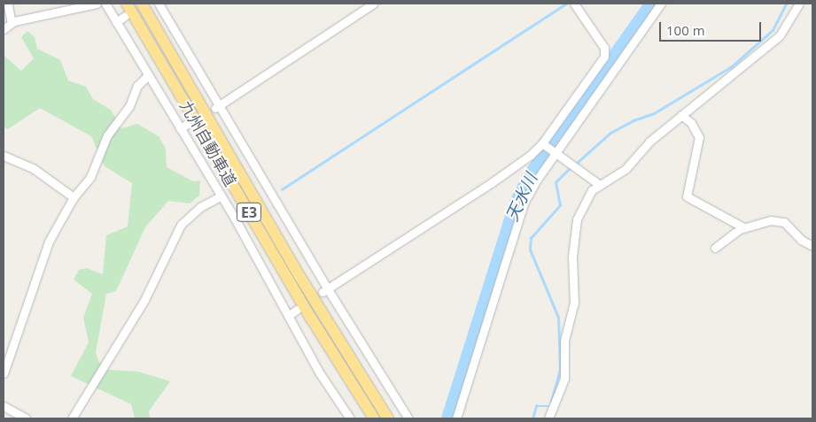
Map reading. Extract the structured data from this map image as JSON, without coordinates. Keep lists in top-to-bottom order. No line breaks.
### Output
{"streets":{"highway":["九州自動車道","E3"]},"water":["天水川"],"scale_bar":"100 m"}
